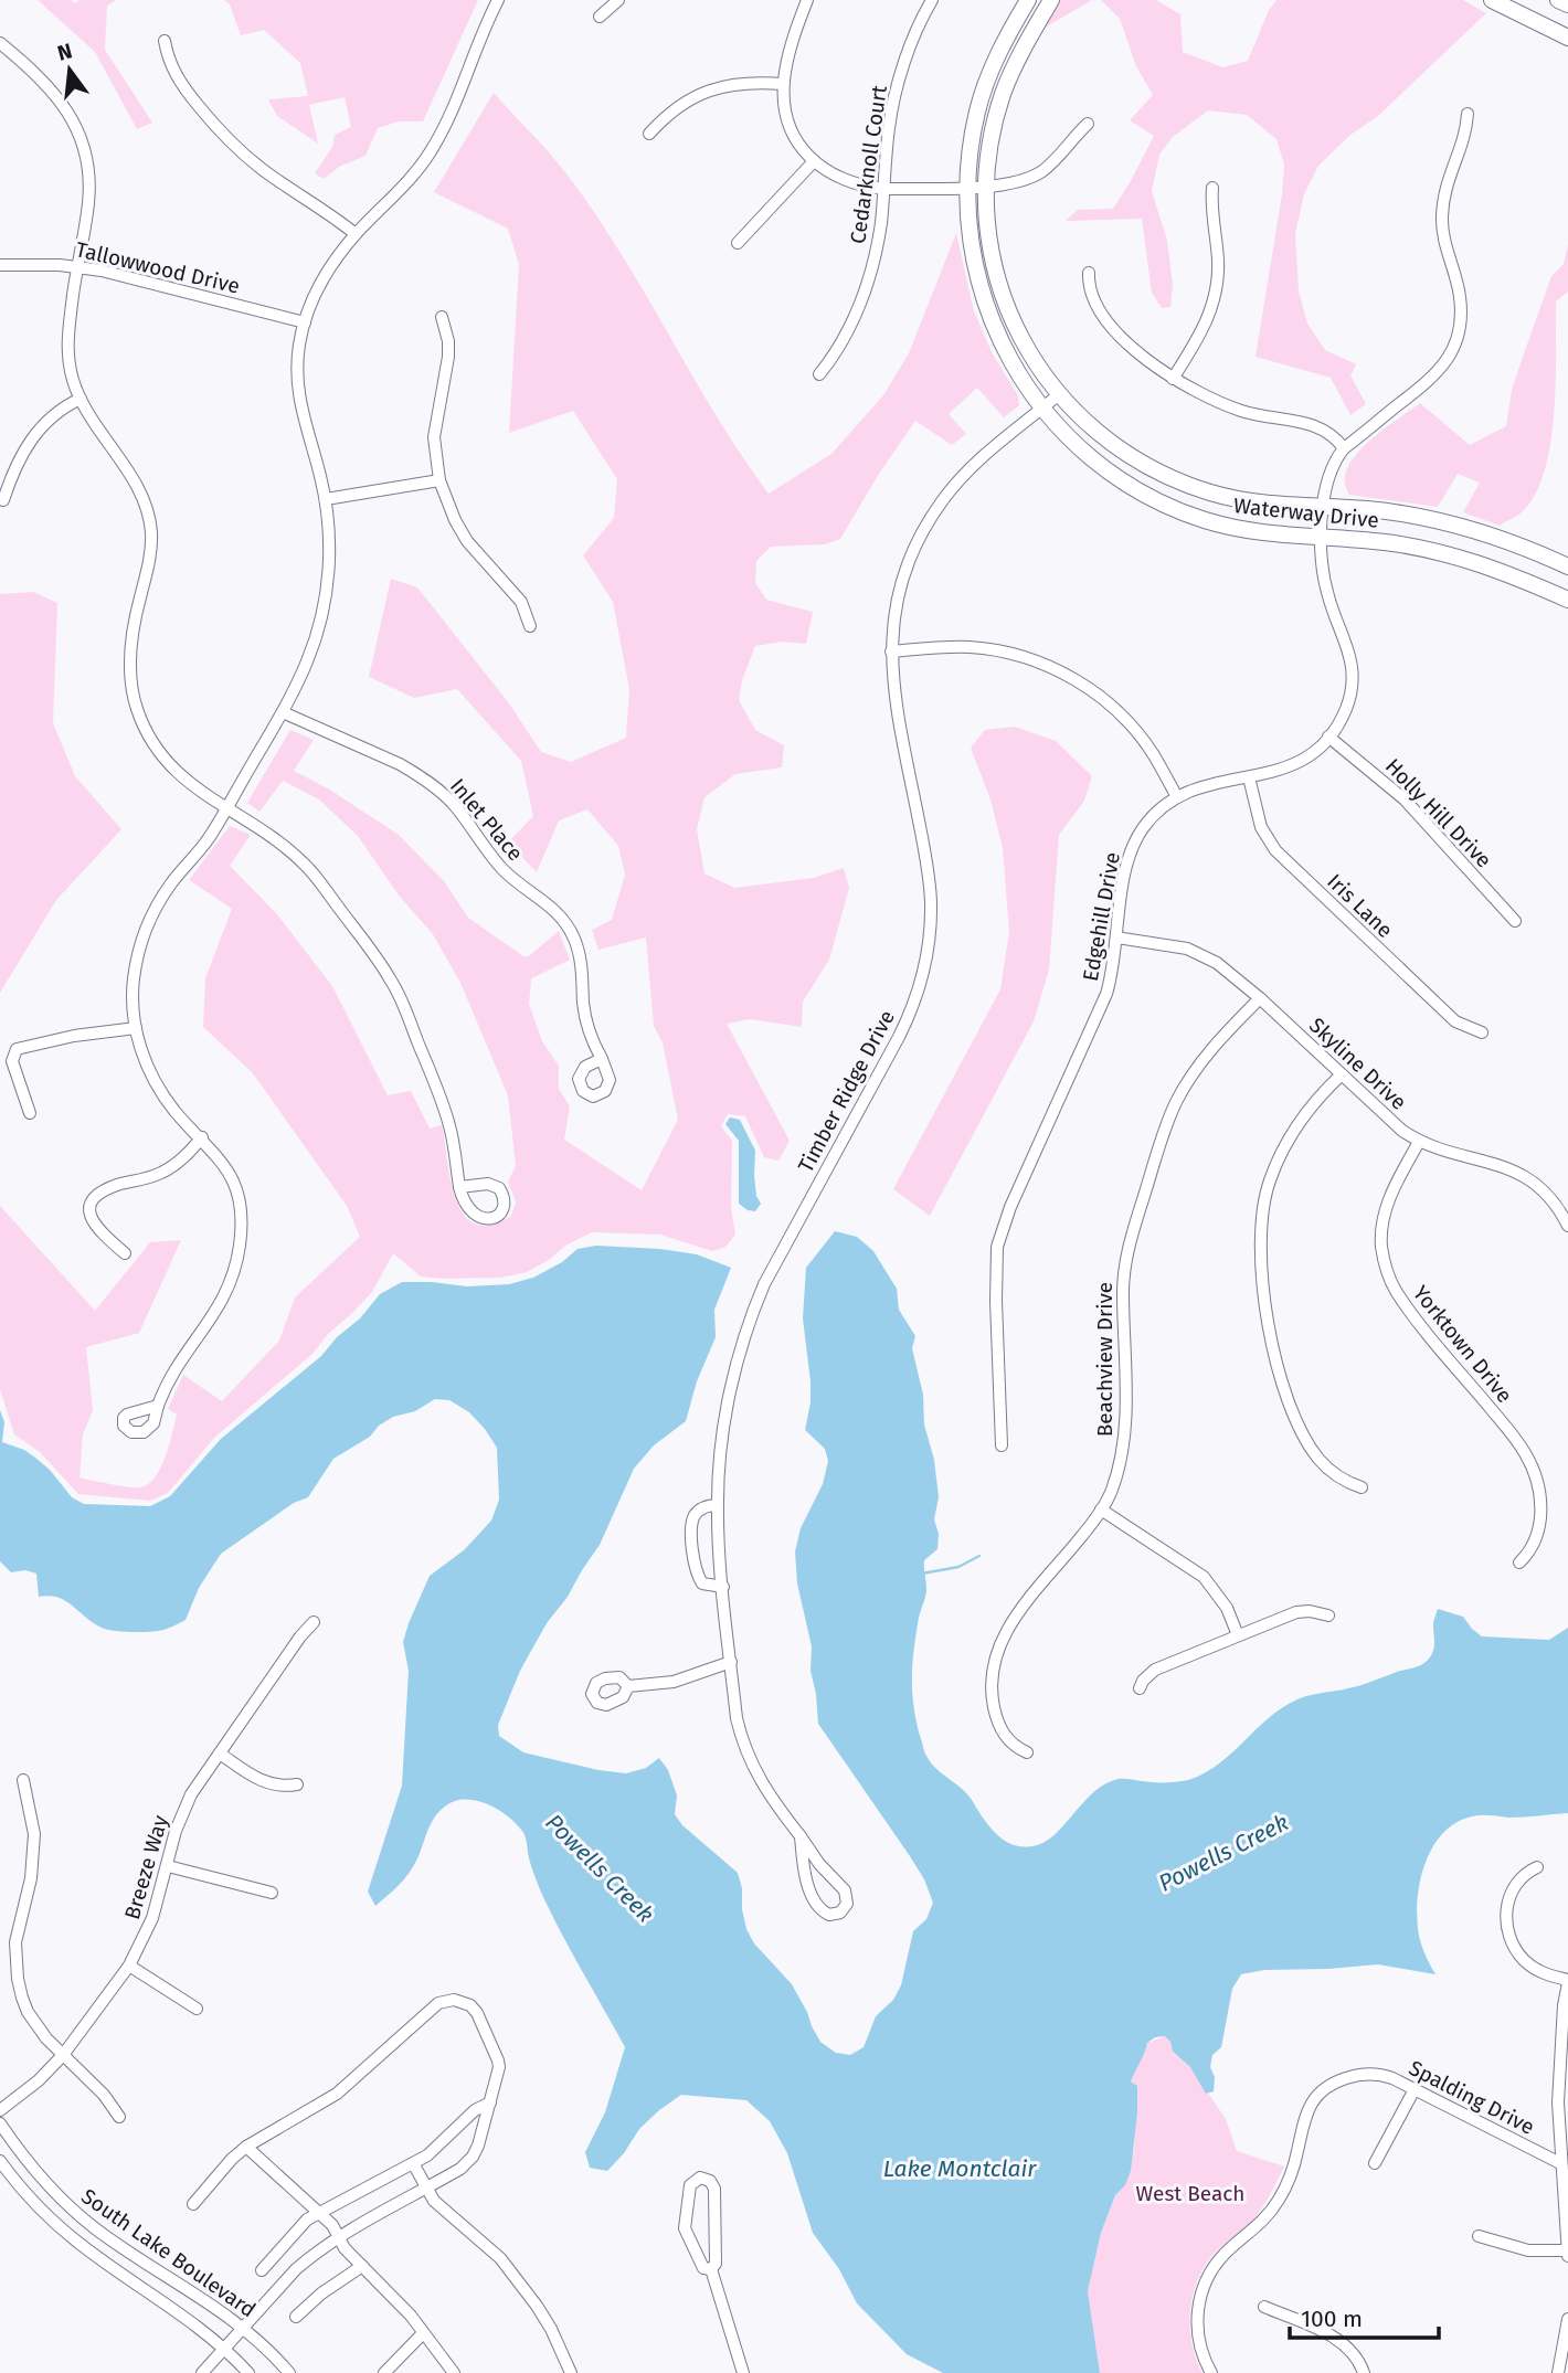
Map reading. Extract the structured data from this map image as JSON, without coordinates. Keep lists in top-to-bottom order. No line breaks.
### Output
{"streets":{"main road":["Waterway Drive"],"street":["Cedarknoll Court","Tallowwood Drive","Holly Hill Drive","Inlet Place","Iris Lane","Edgehill Drive","Skyline Drive","Timber Ridge Drive","Yorktown Drive","Beachview Drive","Breeze Way","Spalding Drive","South Lake Boulevard"]},"crossings":[["Waterway Drive","Edgehill Drive"],["Waterway Drive","Timber Ridge Drive"],["Holly Hill Drive","Edgehill Drive"],["Iris Lane","Edgehill Drive"],["Edgehill Drive","Skyline Drive"],["Skyline Drive","Yorktown Drive"],["Skyline Drive","Beachview Drive"]],"water":["Powells Creek","Lake Montclair"],"parks":["West Beach"],"scale_bar":"100 m","north":"top"}
